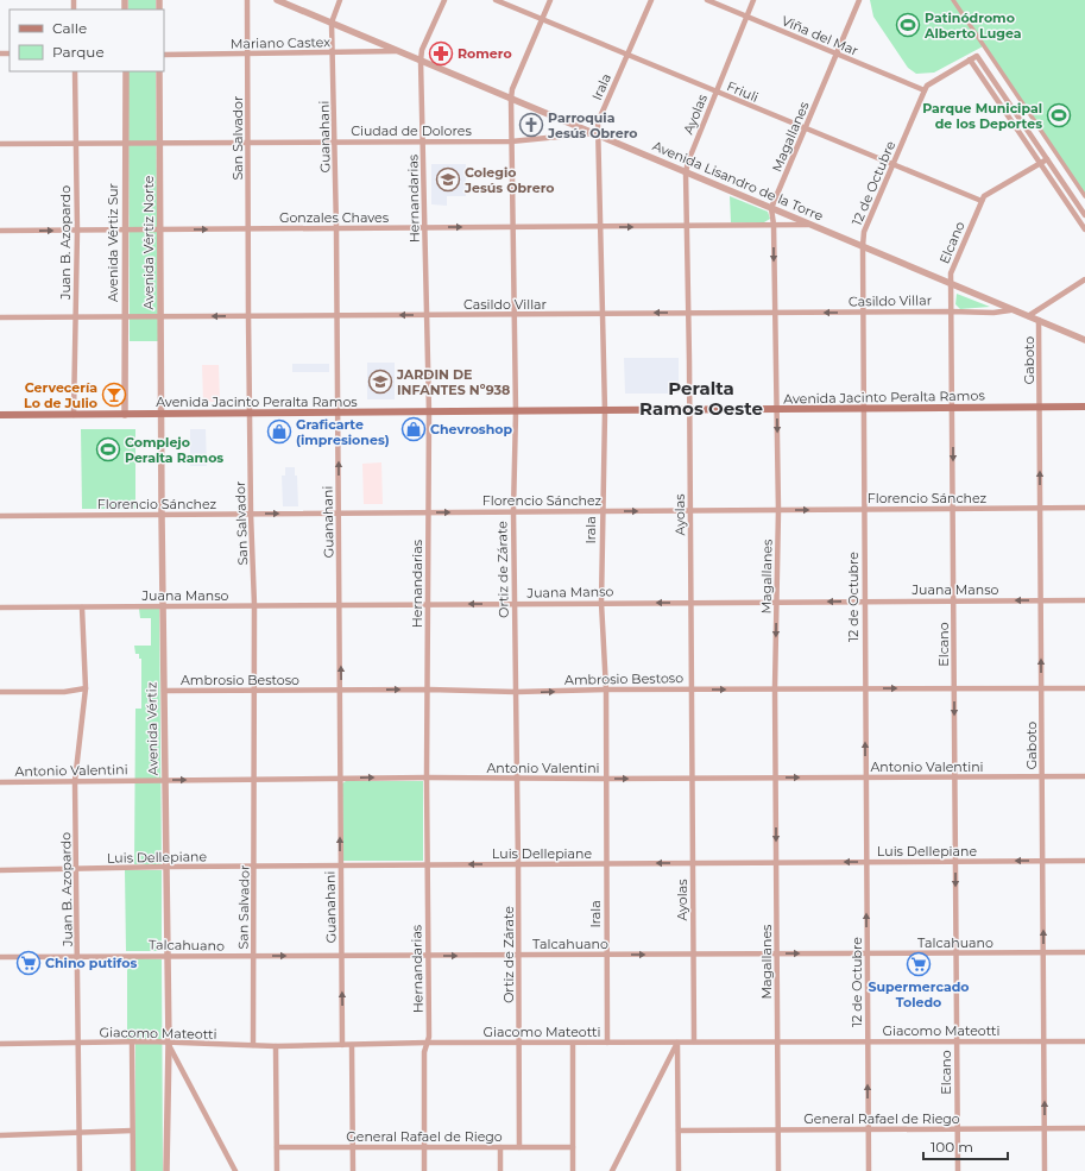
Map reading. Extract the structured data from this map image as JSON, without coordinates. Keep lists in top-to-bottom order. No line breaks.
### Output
{"streets":{"main road":["Avenida Jacinto Peralta Ramos"],"street":["Viña del Mar","Mariano Castex","Irala","Friuli","Ayolas","Ciudad de Dolores","Guanahani","Magallanes","San Salvador","Avenida Lisandro de la Torre","12 de Octubre","Hernandarias","Gonzales Chaves","Juan B. Azopardo","Avenida Vértiz Sur","Avenida Vértiz Norte","Elcano","Casildo Villar","Gaboto","Florencio Sánchez","Ortiz de Zárate","Juana Manso","Ambrosio Bestoso","Avenida Vértiz","Antonio Valentini","Luis Dellepiane","Talcahuano","Giacomo Mateotti","General Rafael de Riego"]},"crossings":[["Viña del Mar","Ayolas"],["Viña del Mar","Magallanes"],["Viña del Mar","12 de Octubre"],["Mariano Castex","Guanahani"],["Mariano Castex","San Salvador"],["Mariano Castex","Avenida Lisandro de la Torre"],["Irala","Friuli"],["Irala","Ciudad de Dolores"],["Irala","Avenida Lisandro de la Torre"],["Irala","Gonzales Chaves"],["Irala","Casildo Villar"],["Irala","Avenida Jacinto Peralta Ramos"],["Irala","Florencio Sánchez"],["Irala","Juana Manso"],["Irala","Ambrosio Bestoso"],["Irala","Antonio Valentini"],["Irala","Luis Dellepiane"],["Irala","Talcahuano"],["Irala","Giacomo Mateotti"],["Friuli","Ayolas"],["Friuli","Magallanes"],["Friuli","12 de Octubre"],["Friuli","Elcano"],["Friuli","Ortiz de Zárate"],["Ayolas","Avenida Lisandro de la Torre"],["Ayolas","Gonzales Chaves"],["Ayolas","Casildo Villar"],["Ayolas","Avenida Jacinto Peralta Ramos"],["Ayolas","Florencio Sánchez"],["Ayolas","Juana Manso"],["Ayolas","Ambrosio Bestoso"],["Ayolas","Antonio Valentini"],["Ayolas","Luis Dellepiane"],["Ayolas","Talcahuano"],["Ayolas","Giacomo Mateotti"],["Ciudad de Dolores","Guanahani"],["Ciudad de Dolores","San Salvador"],["Ciudad de Dolores","Avenida Lisandro de la Torre"],["Ciudad de Dolores","Hernandarias"],["Ciudad de Dolores","Juan B. Azopardo"],["Ciudad de Dolores","Avenida Vértiz Sur"],["Ciudad de Dolores","Avenida Vértiz Norte"],["Ciudad de Dolores","Ortiz de Zárate"],["Guanahani","Avenida Lisandro de la Torre"],["Guanahani","Gonzales Chaves"],["Guanahani","Casildo Villar"],["Guanahani","Avenida Jacinto Peralta Ramos"],["Guanahani","Florencio Sánchez"],["Guanahani","Juana Manso"],["Guanahani","Ambrosio Bestoso"],["Guanahani","Antonio Valentini"],["Guanahani","Luis Dellepiane"],["Guanahani","Talcahuano"],["Guanahani","Giacomo Mateotti"],["Magallanes","Avenida Lisandro de la Torre"],["Magallanes","Gonzales Chaves"],["Magallanes","Casildo Villar"],["Magallanes","Avenida Jacinto Peralta Ramos"],["Magallanes","Florencio Sánchez"],["Magallanes","Juana Manso"],["Magallanes","Ambrosio Bestoso"],["Magallanes","Antonio Valentini"],["Magallanes","Luis Dellepiane"],["Magallanes","Talcahuano"],["Magallanes","Giacomo Mateotti"],["Magallanes","General Rafael de Riego"],["San Salvador","Gonzales Chaves"],["San Salvador","Casildo Villar"],["San Salvador","Avenida Jacinto Peralta Ramos"],["San Salvador","Florencio Sánchez"],["San Salvador","Juana Manso"],["San Salvador","Ambrosio Bestoso"],["San Salvador","Antonio Valentini"],["San Salvador","Luis Dellepiane"],["San Salvador","Talcahuano"],["San Salvador","Giacomo Mateotti"],["Avenida Lisandro de la Torre","12 de Octubre"],["Avenida Lisandro de la Torre","Hernandarias"],["Avenida Lisandro de la Torre","Gonzales Chaves"],["Avenida Lisandro de la Torre","Elcano"],["Avenida Lisandro de la Torre","Casildo Villar"],["Avenida Lisandro de la Torre","Gaboto"],["Avenida Lisandro de la Torre","Ortiz de Zárate"],["12 de Octubre","Casildo Villar"],["12 de Octubre","Avenida Jacinto Peralta Ramos"],["12 de Octubre","Florencio Sánchez"],["12 de Octubre","Juana Manso"],["12 de Octubre","Ambrosio Bestoso"],["12 de Octubre","Antonio Valentini"],["12 de Octubre","Luis Dellepiane"],["12 de Octubre","Talcahuano"],["12 de Octubre","Giacomo Mateotti"],["12 de Octubre","General Rafael de Riego"],["Hernandarias","Gonzales Chaves"],["Hernandarias","Casildo Villar"],["Hernandarias","Avenida Jacinto Peralta Ramos"],["Hernandarias","Florencio Sánchez"],["Hernandarias","Juana Manso"],["Hernandarias","Ambrosio Bestoso"],["Hernandarias","Antonio Valentini"],["Hernandarias","Luis Dellepiane"],["Hernandarias","Talcahuano"],["Hernandarias","Giacomo Mateotti"],["Hernandarias","General Rafael de Riego"],["Gonzales Chaves","Juan B. Azopardo"],["Gonzales Chaves","Avenida Vértiz Sur"],["Gonzales Chaves","Avenida Vértiz Norte"],["Gonzales Chaves","Ortiz de Zárate"],["Juan B. Azopardo","Casildo Villar"],["Juan B. Azopardo","Avenida Jacinto Peralta Ramos"],["Juan B. Azopardo","Juana Manso"],["Juan B. Azopardo","Antonio Valentini"],["Juan B. Azopardo","Luis Dellepiane"],["Juan B. Azopardo","Talcahuano"],["Juan B. Azopardo","Giacomo Mateotti"],["Avenida Vértiz Sur","Casildo Villar"],["Avenida Vértiz Sur","Avenida Jacinto Peralta Ramos"],["Avenida Vértiz Norte","Casildo Villar"],["Avenida Vértiz Norte","Avenida Jacinto Peralta Ramos"],["Avenida Vértiz Norte","Avenida Vértiz"],["Elcano","Casildo Villar"],["Elcano","Avenida Jacinto Peralta Ramos"],["Elcano","Florencio Sánchez"],["Elcano","Juana Manso"],["Elcano","Ambrosio Bestoso"],["Elcano","Antonio Valentini"],["Elcano","Luis Dellepiane"],["Elcano","Talcahuano"],["Elcano","Giacomo Mateotti"],["Elcano","General Rafael de Riego"],["Casildo Villar","Ortiz de Zárate"],["Gaboto","Avenida Jacinto Peralta Ramos"],["Gaboto","Florencio Sánchez"],["Gaboto","Juana Manso"],["Gaboto","Ambrosio Bestoso"],["Gaboto","Antonio Valentini"],["Gaboto","Luis Dellepiane"],["Gaboto","Talcahuano"],["Gaboto","Giacomo Mateotti"],["Gaboto","General Rafael de Riego"],["Avenida Jacinto Peralta Ramos","Ortiz de Zárate"],["Avenida Jacinto Peralta Ramos","Avenida Vértiz"],["Florencio Sánchez","Ortiz de Zárate"],["Florencio Sánchez","Avenida Vértiz"],["Ortiz de Zárate","Juana Manso"],["Ortiz de Zárate","Ambrosio Bestoso"],["Ortiz de Zárate","Antonio Valentini"],["Ortiz de Zárate","Luis Dellepiane"],["Ortiz de Zárate","Talcahuano"],["Ortiz de Zárate","Giacomo Mateotti"],["Ortiz de Zárate","General Rafael de Riego"],["Juana Manso","Avenida Vértiz"],["Ambrosio Bestoso","Avenida Vértiz"],["Avenida Vértiz","Antonio Valentini"],["Avenida Vértiz","Luis Dellepiane"],["Avenida Vértiz","Talcahuano"],["Avenida Vértiz","Giacomo Mateotti"]],"one_way":["Gonzales Chaves","Gaboto","Ambrosio Bestoso"],"districts":["Peralta Ramos Oeste"],"places":{"sports":["Patinódromo Alberto Lugea","Parque Municipal de los Deportes","Complejo Peralta Ramos"],"pharmacy":["Romero"],"church":["Parroquia Jesús Obrero"],"school or university":["Colegio Jesús Obrero","JARDIN DE INFANTES Nº938"],"bar":["Cervecería Lo de Julio"],"shop":["Chevroshop","Graficarte (impresiones)"],"supermarket":["Chino putifos","Supermercado Toledo"]},"legend":["Calle","Parque"],"scale_bar":"100 m"}
